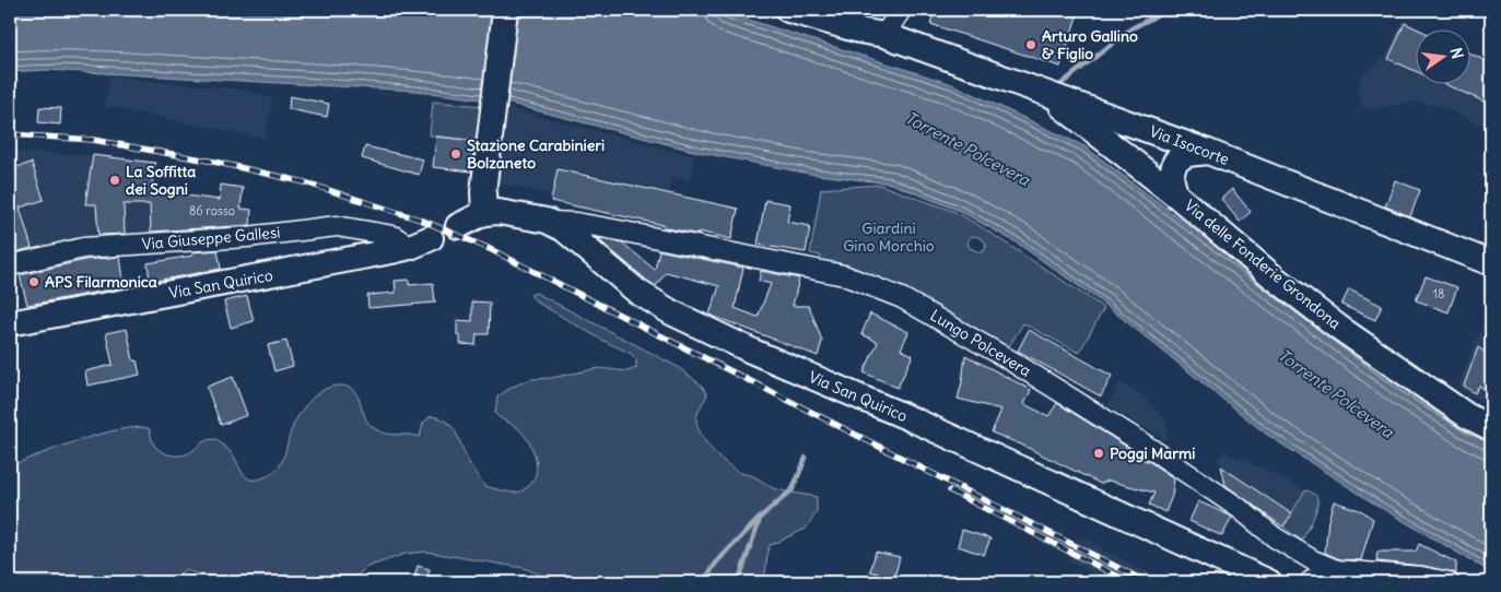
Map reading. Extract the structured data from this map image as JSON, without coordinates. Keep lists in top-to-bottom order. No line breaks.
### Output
{"streets":{"main road":["Via Isocorte","Via delle Fonderie Grondona","Via San Quirico"],"street":["Via Giuseppe Gallesi","Lungo Polcevera"]},"crossings":[["Via Isocorte","Via delle Fonderie Grondona"],["Via Giuseppe Gallesi","Via San Quirico"],["Via San Quirico","Lungo Polcevera"]],"water":["Torrente Polcevera"],"parks":["Giardini Gino Morchio"],"places":["Arturo Gallino & Figlio","Stazione Carabinieri Bolzaneto","La Soffitta dei Sogni","APS Filarmonica","Poggi Marmi"],"house_numbers":["86 rosso","18"],"north":"right"}
